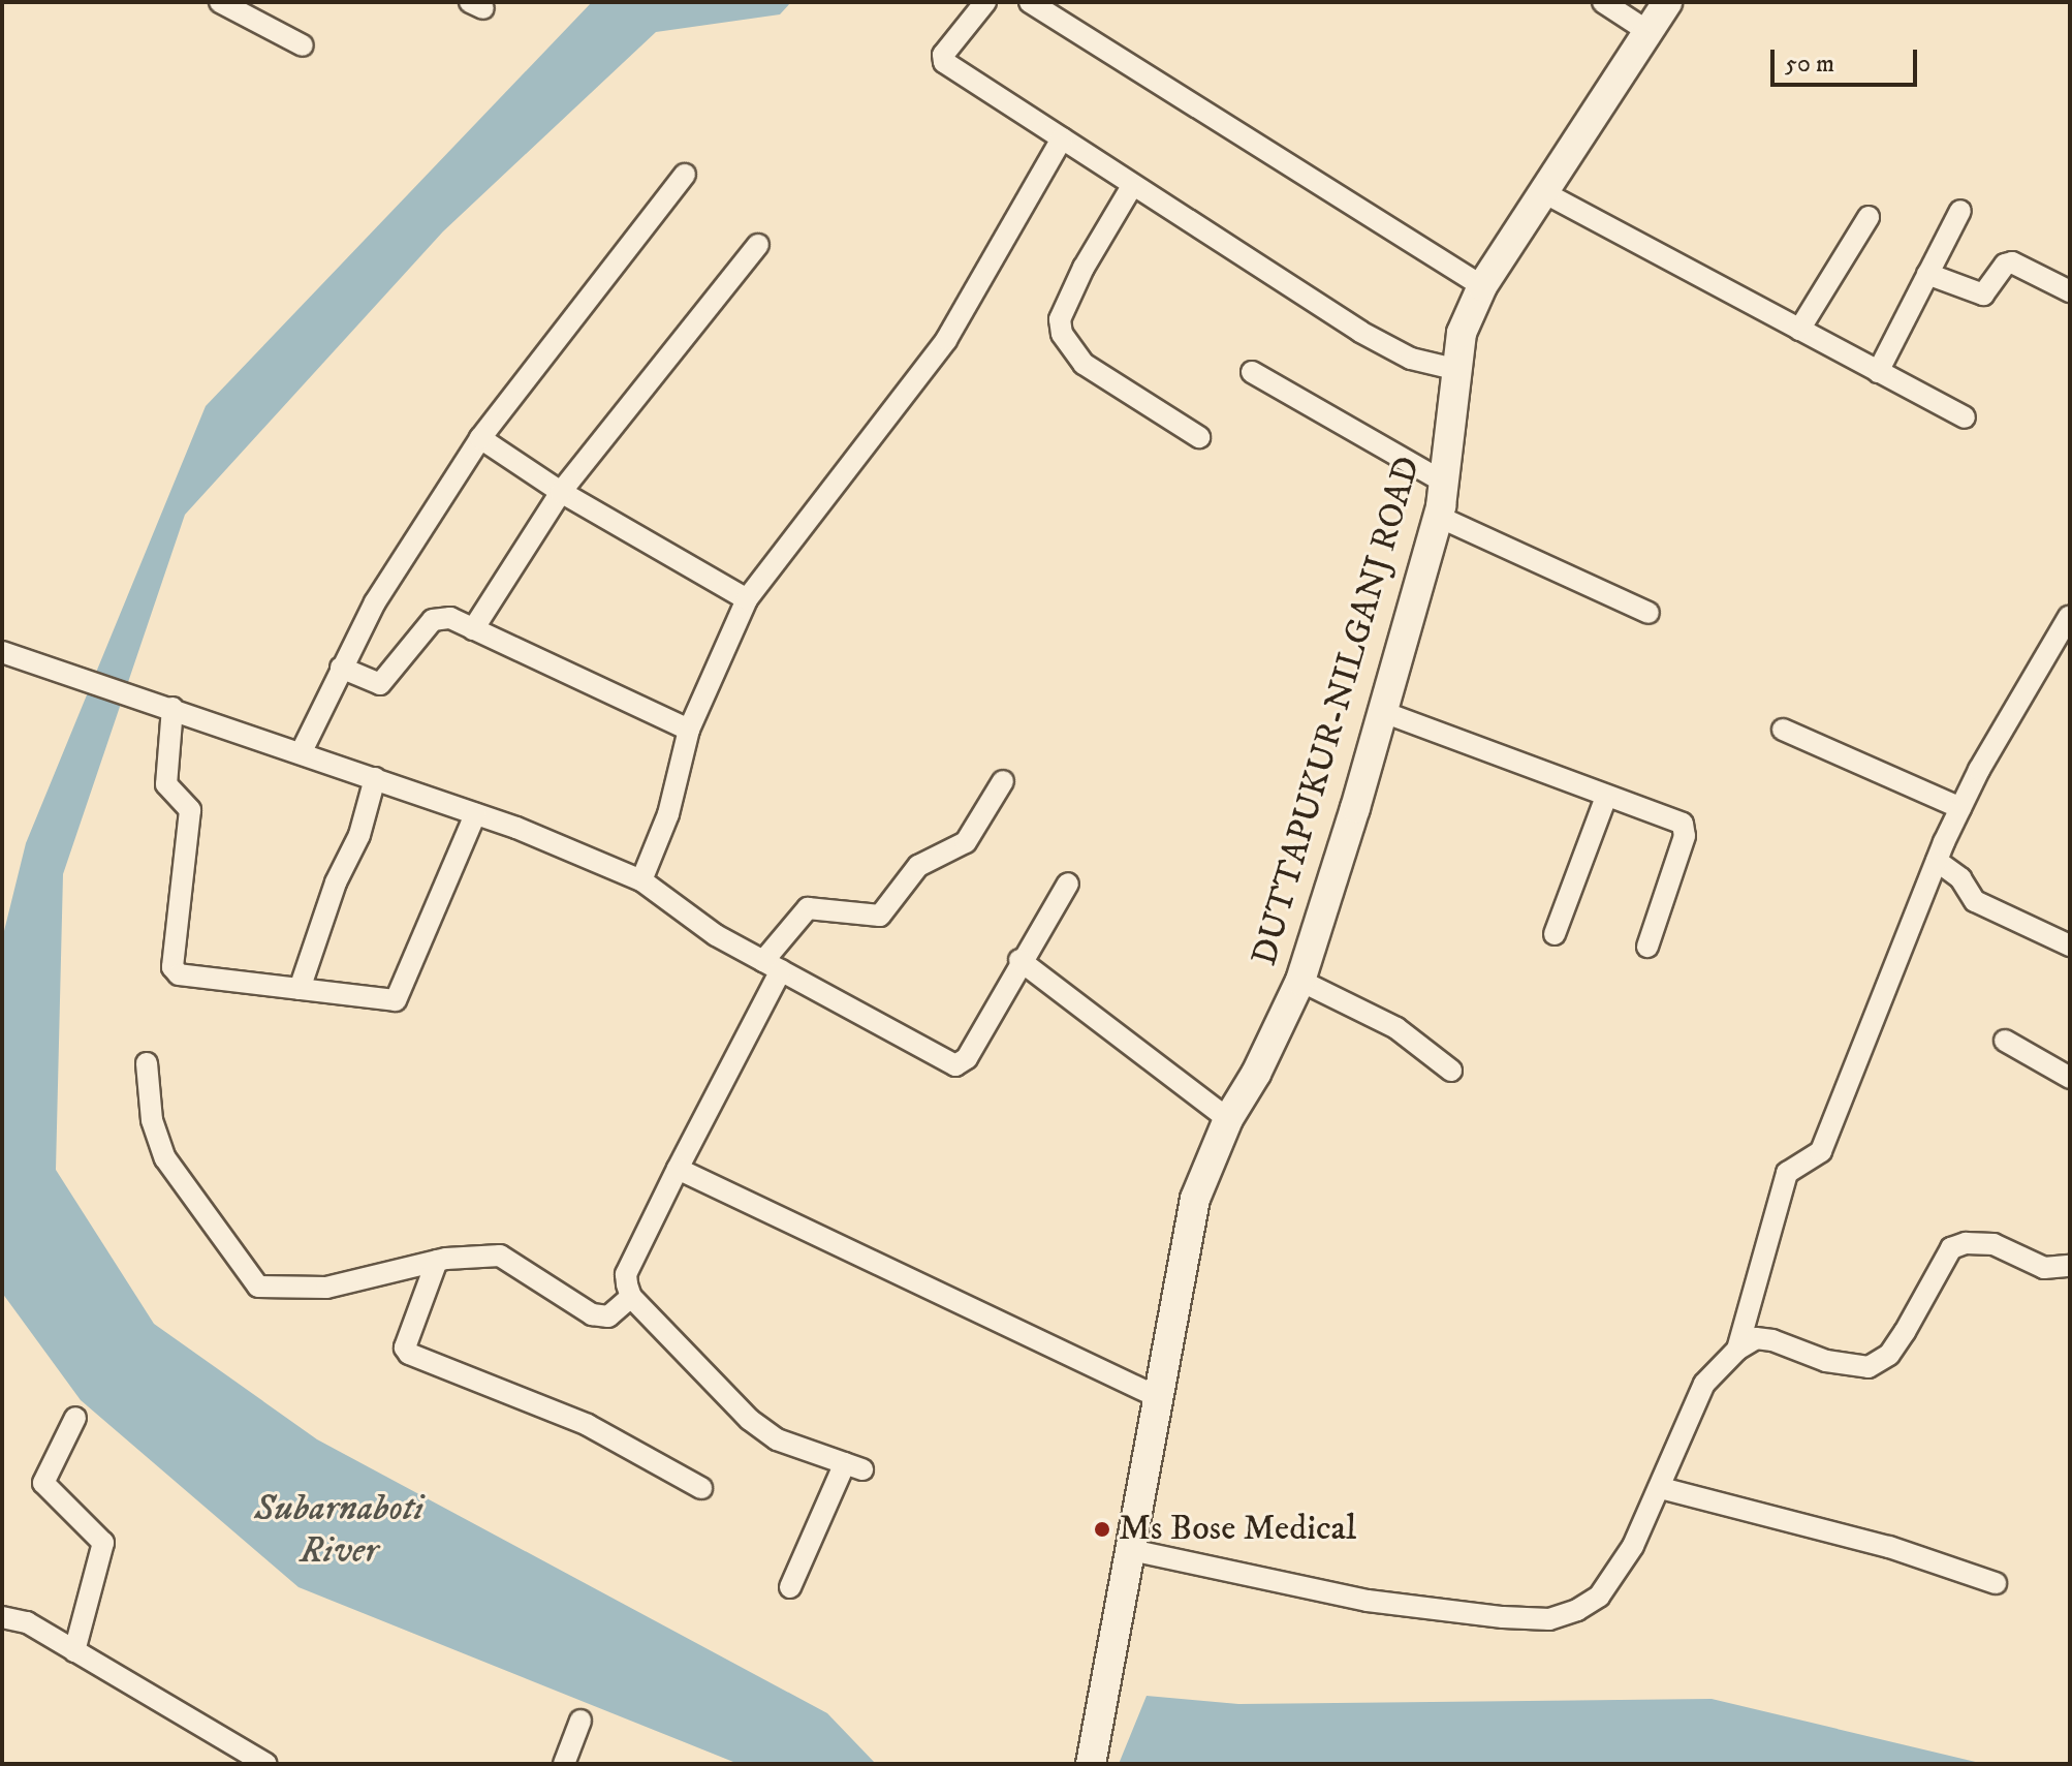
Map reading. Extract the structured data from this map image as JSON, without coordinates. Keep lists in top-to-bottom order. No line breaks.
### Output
{"streets":{"main road":["DUTTAPUKUR-NILGANJ ROAD"]},"water":["Subarnaboti River"],"places":["Ms Bose Medical"],"scale_bar":"50 m"}
